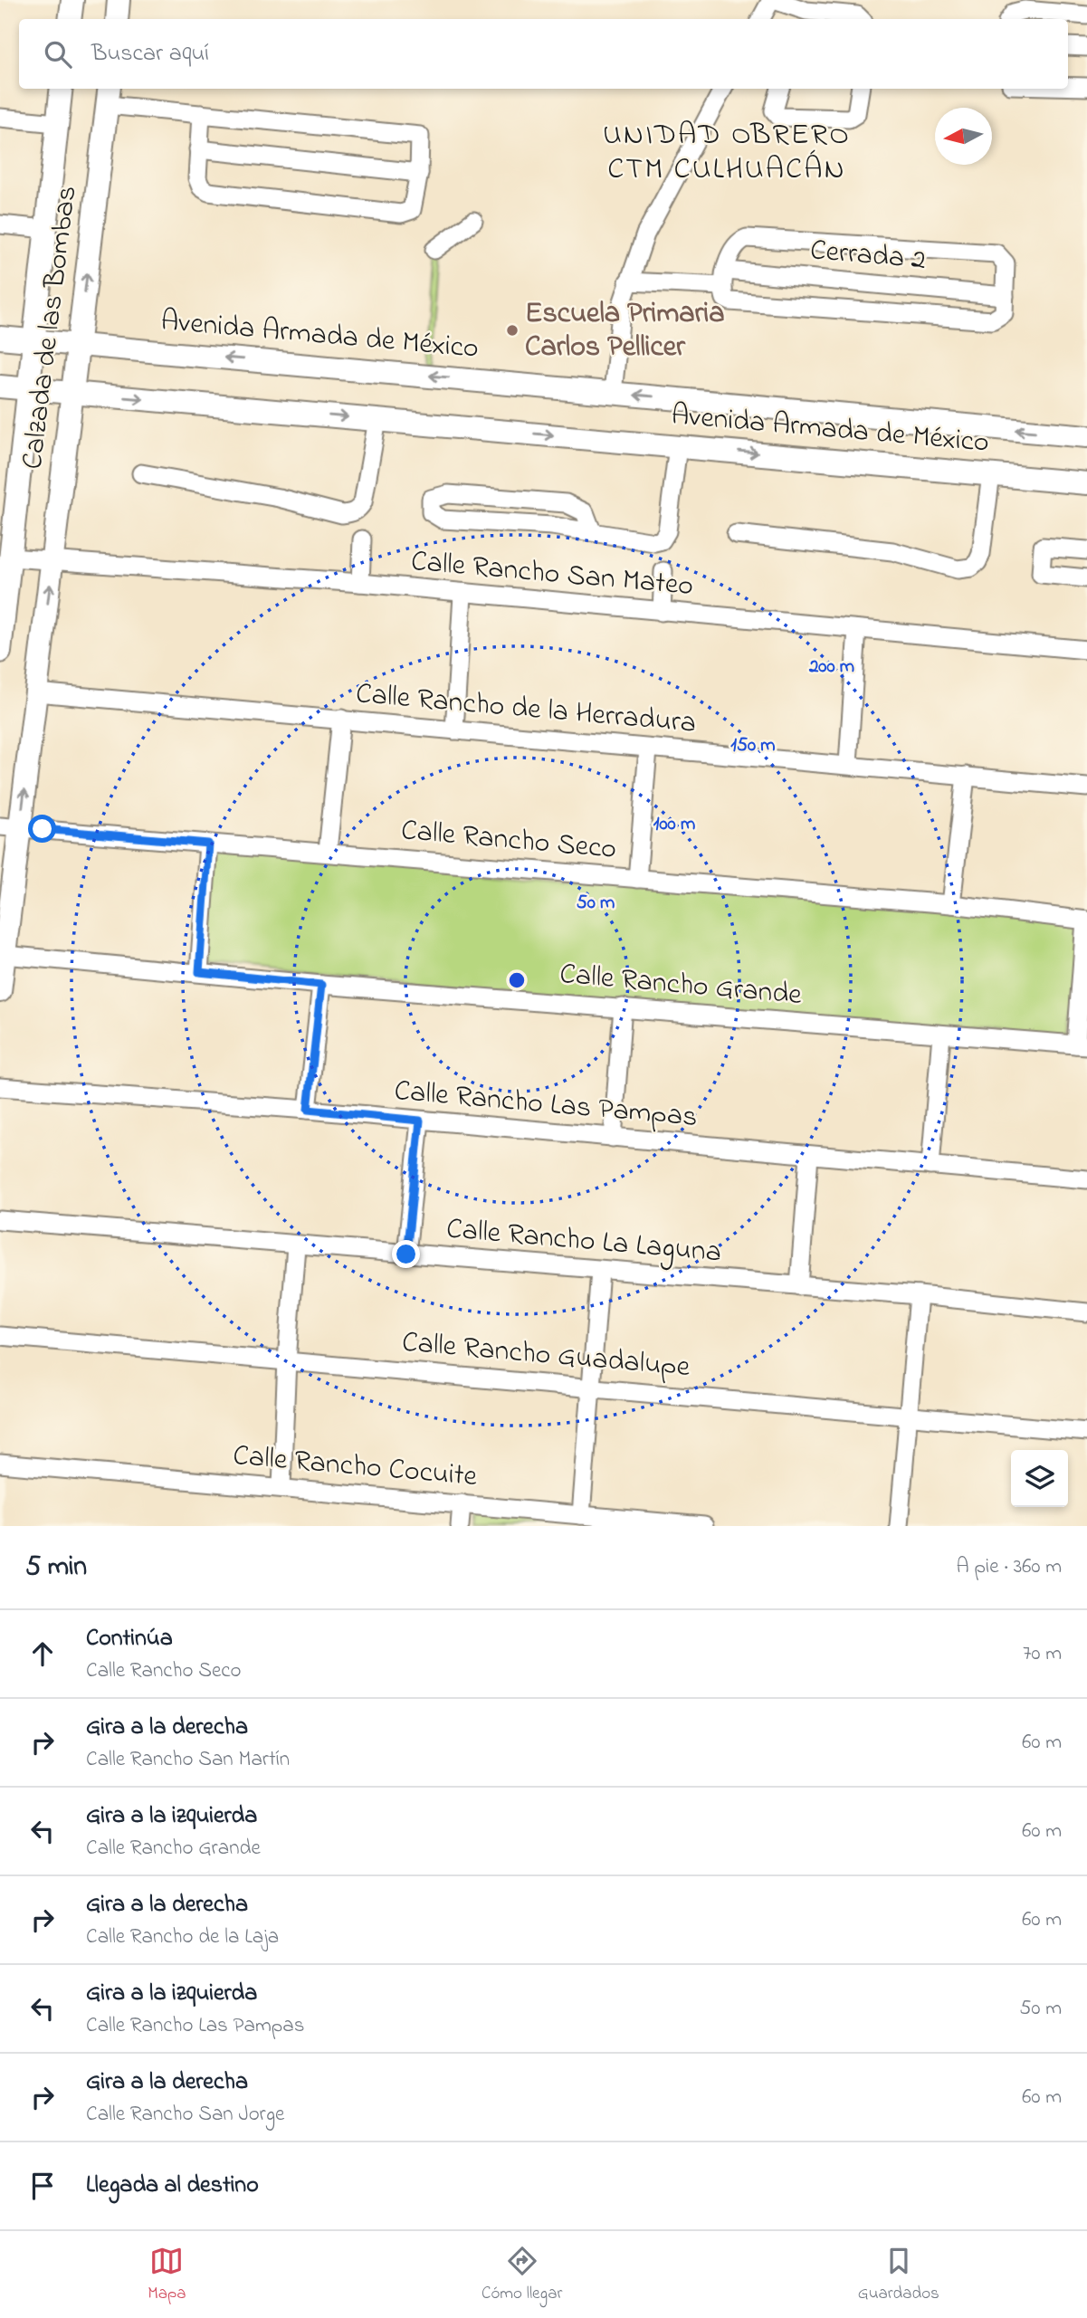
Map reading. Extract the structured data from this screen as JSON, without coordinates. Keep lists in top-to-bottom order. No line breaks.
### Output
{"streets":{"main road":["Calzada de las Bombas","Avenida Armada de México"],"street":["Cerrada 2","Calle Rancho San Mateo","Calle Rancho de la Herradura","Calle Rancho Seco","Calle Rancho Grande","Calle Rancho Las Pampas","Calle Rancho La Laguna","Calle Rancho Guadalupe","Calle Rancho Cocuite"]},"crossings":[["Calzada de las Bombas","Avenida Armada de México"],["Calzada de las Bombas","Calle Rancho San Mateo"],["Calzada de las Bombas","Calle Rancho de la Herradura"],["Calzada de las Bombas","Calle Rancho Seco"],["Calzada de las Bombas","Calle Rancho Grande"]],"districts":["UNIDAD OBRERO CTM CULHUACÁN"],"places":["Escuela Primaria Carlos Pellicer"],"north":"left","page":{"search":"Buscar aquí","heading":["5 min","A pie · 360 m"],"list":[["Continúa","Calle Rancho Seco","70 m"],["Gira a la derecha","Calle Rancho San Martín","60 m"],["Gira a la izquierda","Calle Rancho Grande","60 m"],["Gira a la derecha","Calle Rancho de la Laja","60 m"],["Gira a la izquierda","Calle Rancho Las Pampas","50 m"],["Gira a la derecha","Calle Rancho San Jorge","60 m"],"Llegada al destino"],"nav":["Mapa","Cómo llegar","Guardados"]},"rings":["200 m","150 m","100 m","50 m"]}
